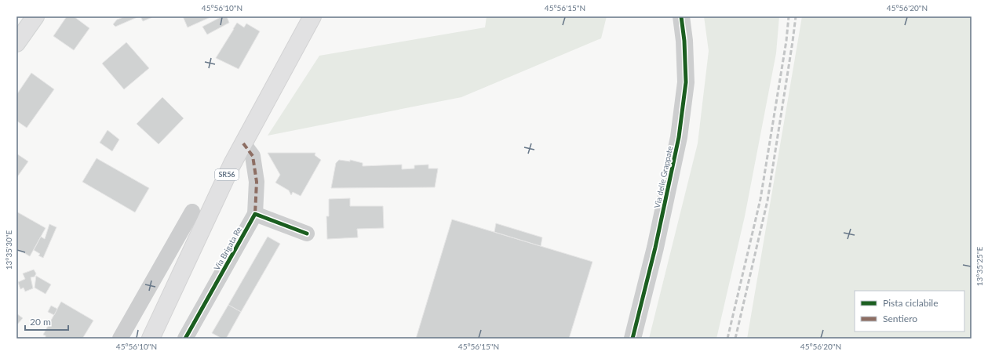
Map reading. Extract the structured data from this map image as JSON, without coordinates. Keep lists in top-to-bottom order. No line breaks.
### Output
{"streets":{"main road":["SR56"],"street":["Via delle Grappate","Via Brigata Re"]},"legend":["Pista ciclabile","Sentiero"],"scale_bar":"20 m","coordinates":["45°56'10\"N","45°56'15\"N","45°56'20\"N","13°35'30\"E","13°35'25\"E"]}
